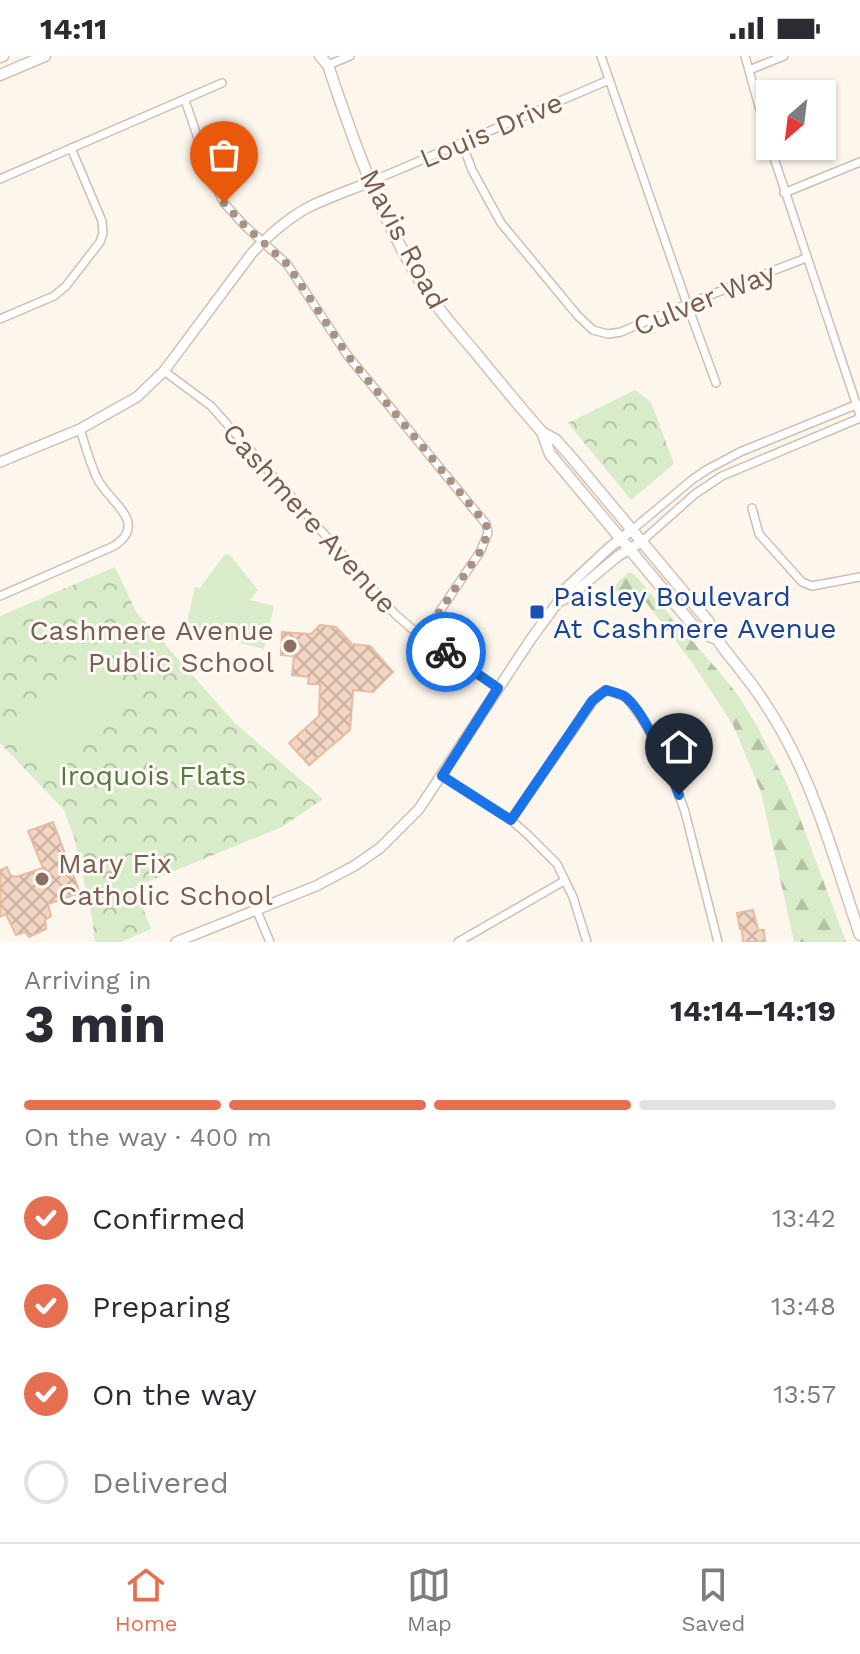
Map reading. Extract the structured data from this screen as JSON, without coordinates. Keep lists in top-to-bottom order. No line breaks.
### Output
{"streets":{"main road":["Mavis Road"],"street":["Louis Drive","Culver Way","Cashmere Avenue"]},"crossings":[["Louis Drive","Mavis Road"],["Louis Drive","Culver Way"],["Louis Drive","Cashmere Avenue"]],"parks":["Iroquois Flats"],"places":{"transit":["Paisley Boulevard At Cashmere Avenue"],"other":["Cashmere Avenue Public School","Mary Fix Catholic School"]},"north":"bottom left","page":{"status":"14:11","heading":["3 min","Arriving in","14:14–14:19"],"bar":"On the way · 400 m","list":[["Confirmed","13:42"],["Preparing","13:48"],["On the way","13:57"],"Delivered"],"tabs":["Home","Map","Saved"]}}
